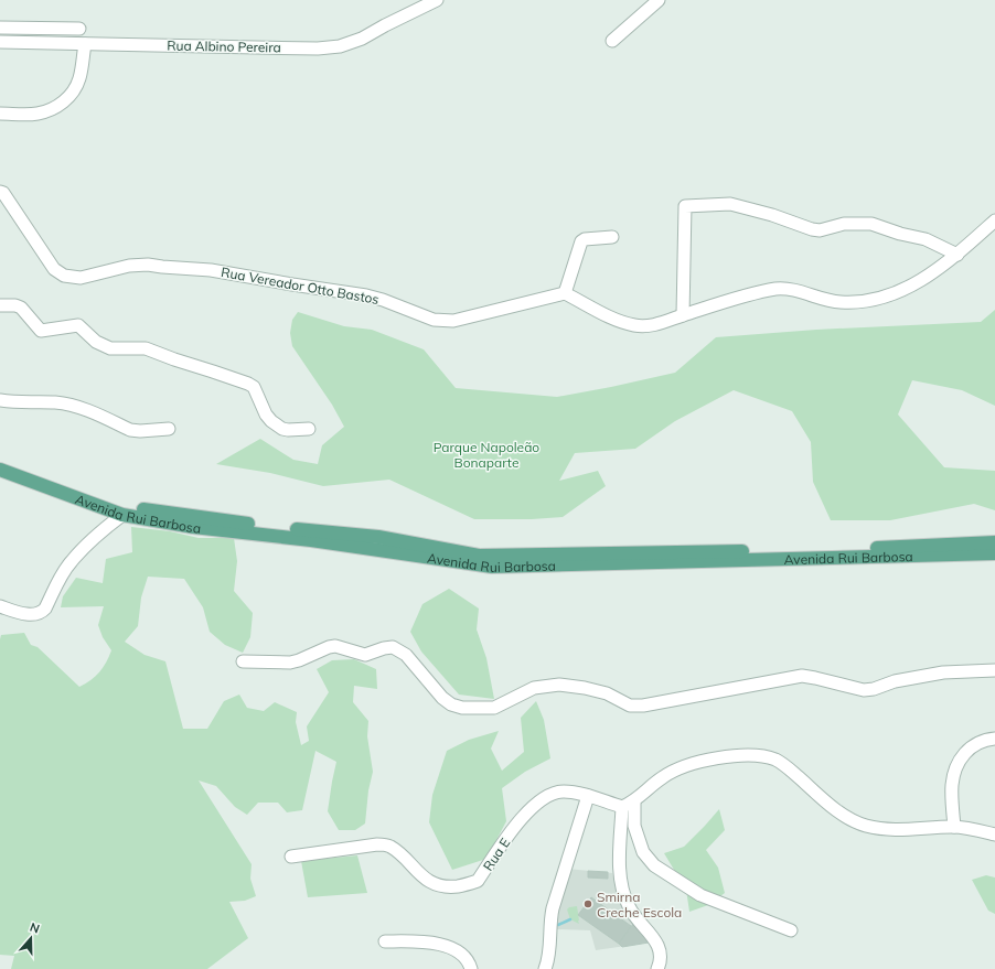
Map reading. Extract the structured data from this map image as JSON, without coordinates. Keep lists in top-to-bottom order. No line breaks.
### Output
{"streets":{"main road":["Avenida Rui Barbosa"],"street":["Rua Albino Pereira","Rua Vereador Otto Bastos","Rua E"]},"parks":["Parque Napoleão Bonaparte"],"places":["Smirna Creche Escola"],"north":"top"}
